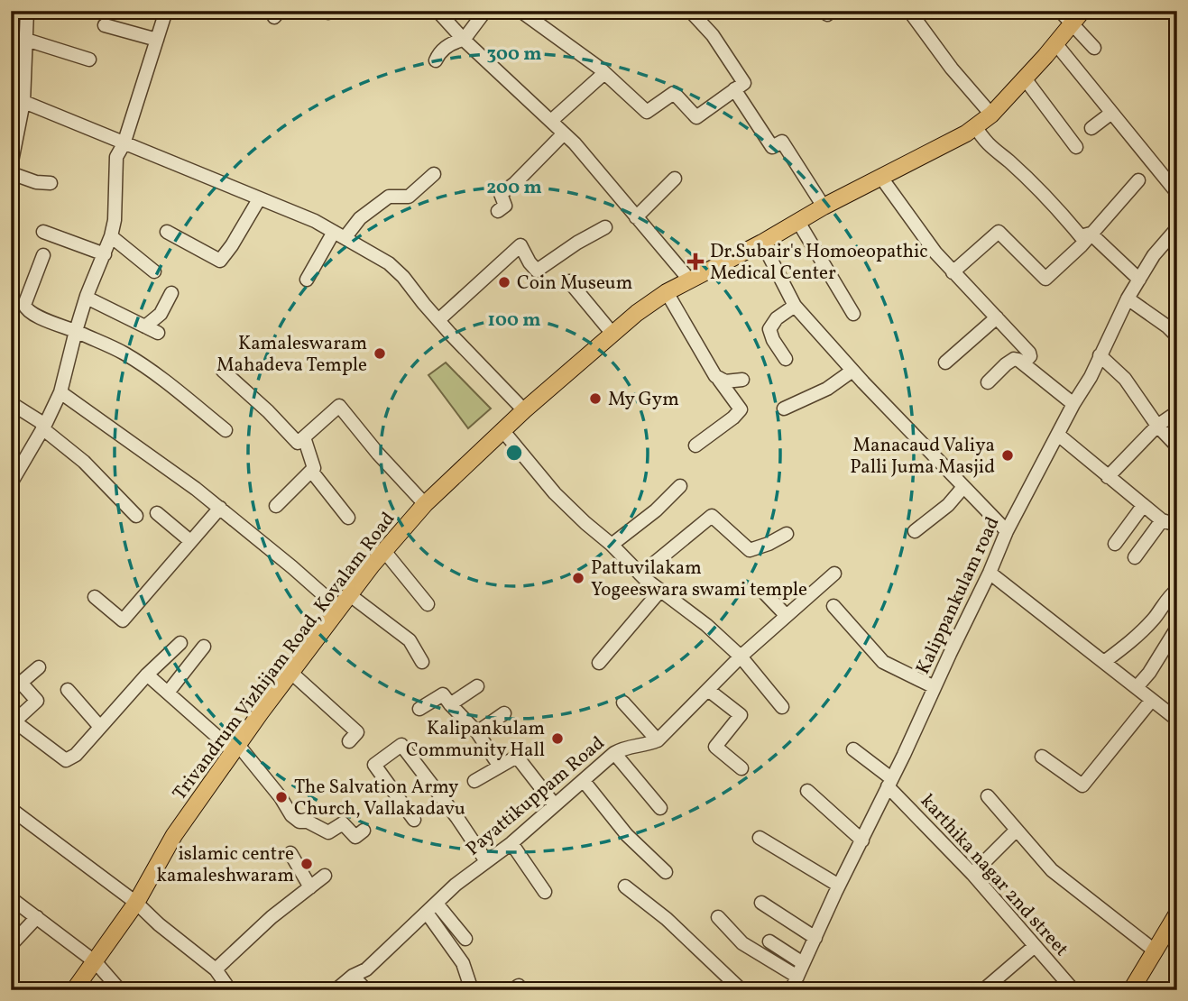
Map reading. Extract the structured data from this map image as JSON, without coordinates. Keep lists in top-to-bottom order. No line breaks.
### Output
{"streets":{"main road":["Trivandrum Vizhijam Road, Kovalam Road"],"street":["Kalippankulam road","Payattikuppam Road","karthika nagar 2nd street"]},"crossings":[["Kalippankulam road","karthika nagar 2nd street"]],"places":{"health":["Dr.Subair's Homoeopathic Medical Center"],"other":["Coin Museum","Kamaleswaram Mahadeva Temple","My Gym","Manacaud Valiya Palli Juma Masjid","Pattuvilakam Yogeeswara swami temple","Kalipankulam Community Hall","The Salvation Army Church, Vallakadavu","islamic centre kamaleshwaram"]},"rings":["300 m","200 m","100 m"]}
